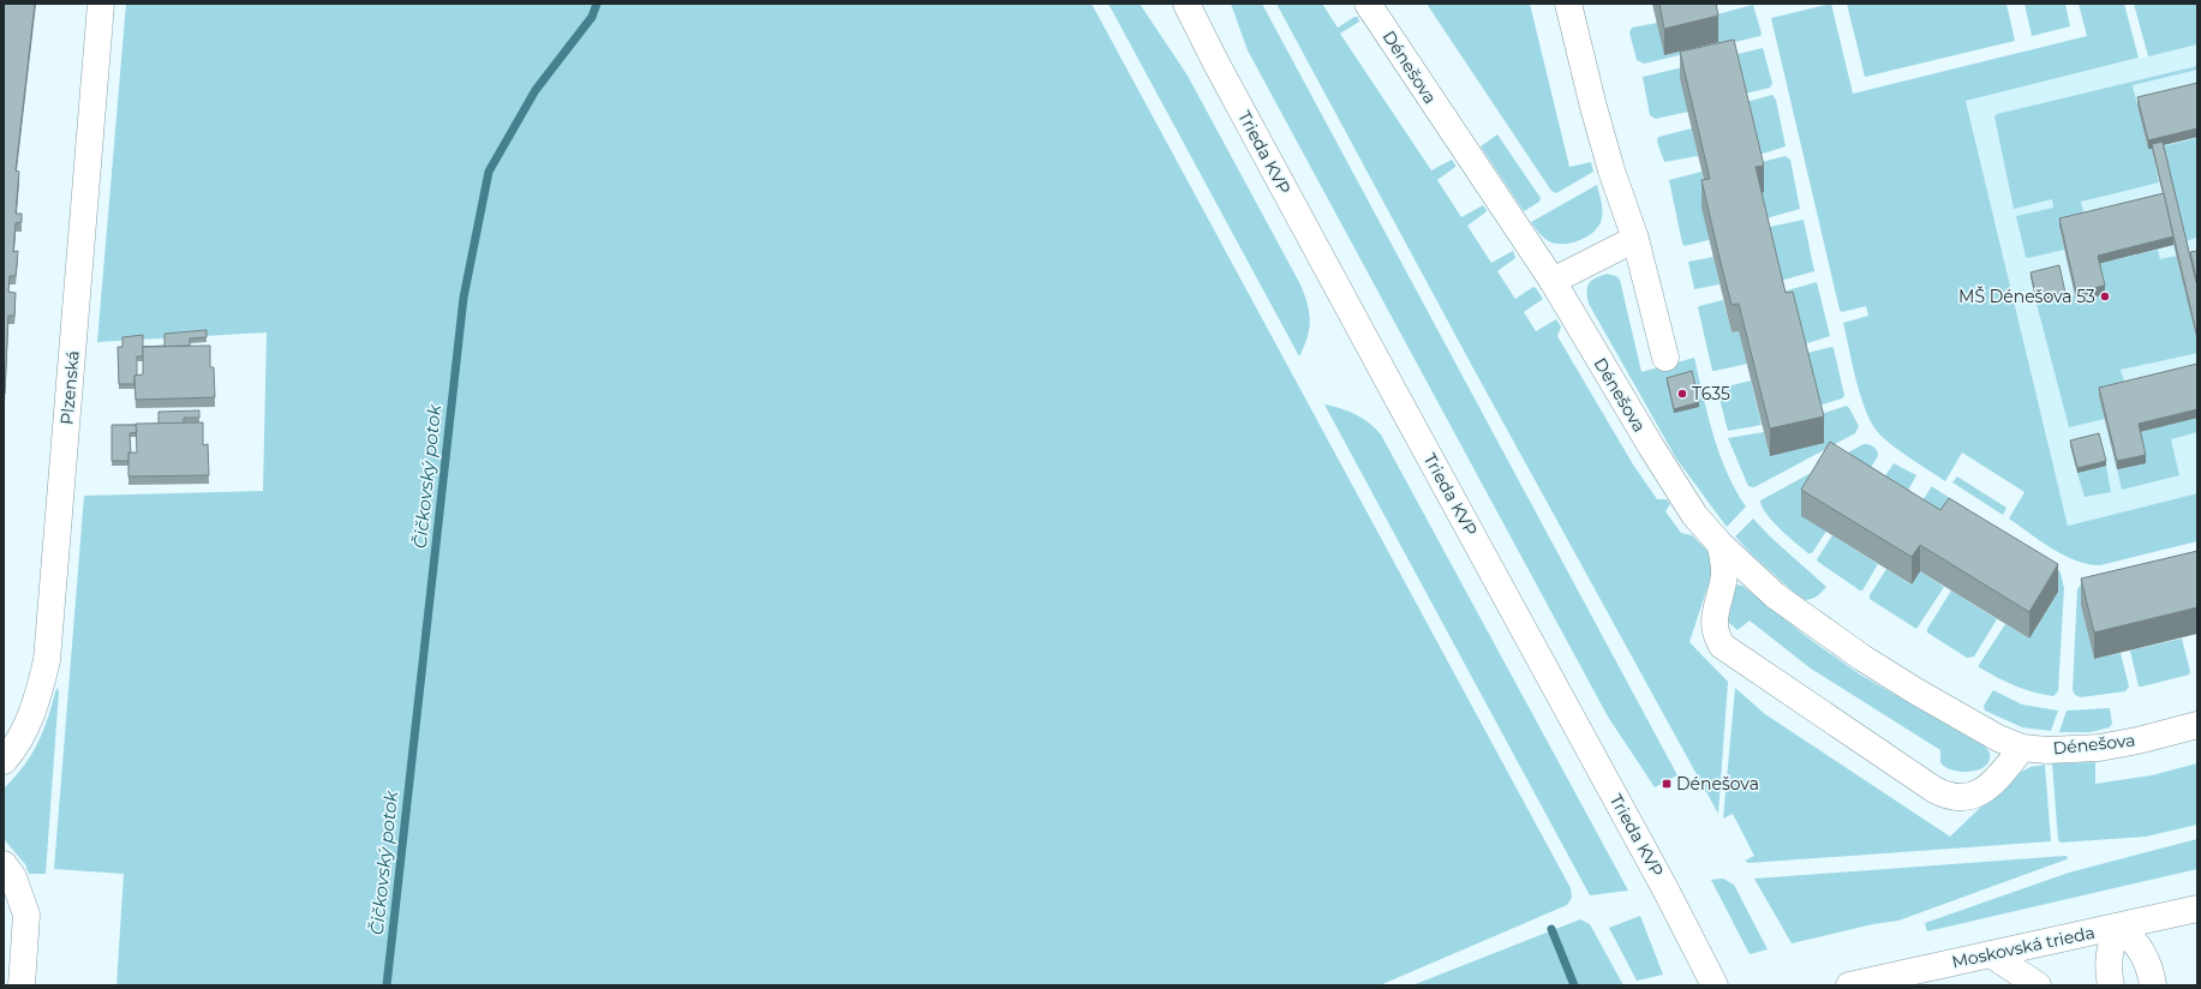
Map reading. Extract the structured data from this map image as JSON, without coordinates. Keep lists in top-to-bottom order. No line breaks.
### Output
{"streets":{"street":["Dénešova","Trieda KVP","Plzenská","Moskovská trieda"]},"water":["Čičkovský potok"],"places":{"other":["MŠ Dénešova 53","T635"],"transit":["Dénešova"]}}
